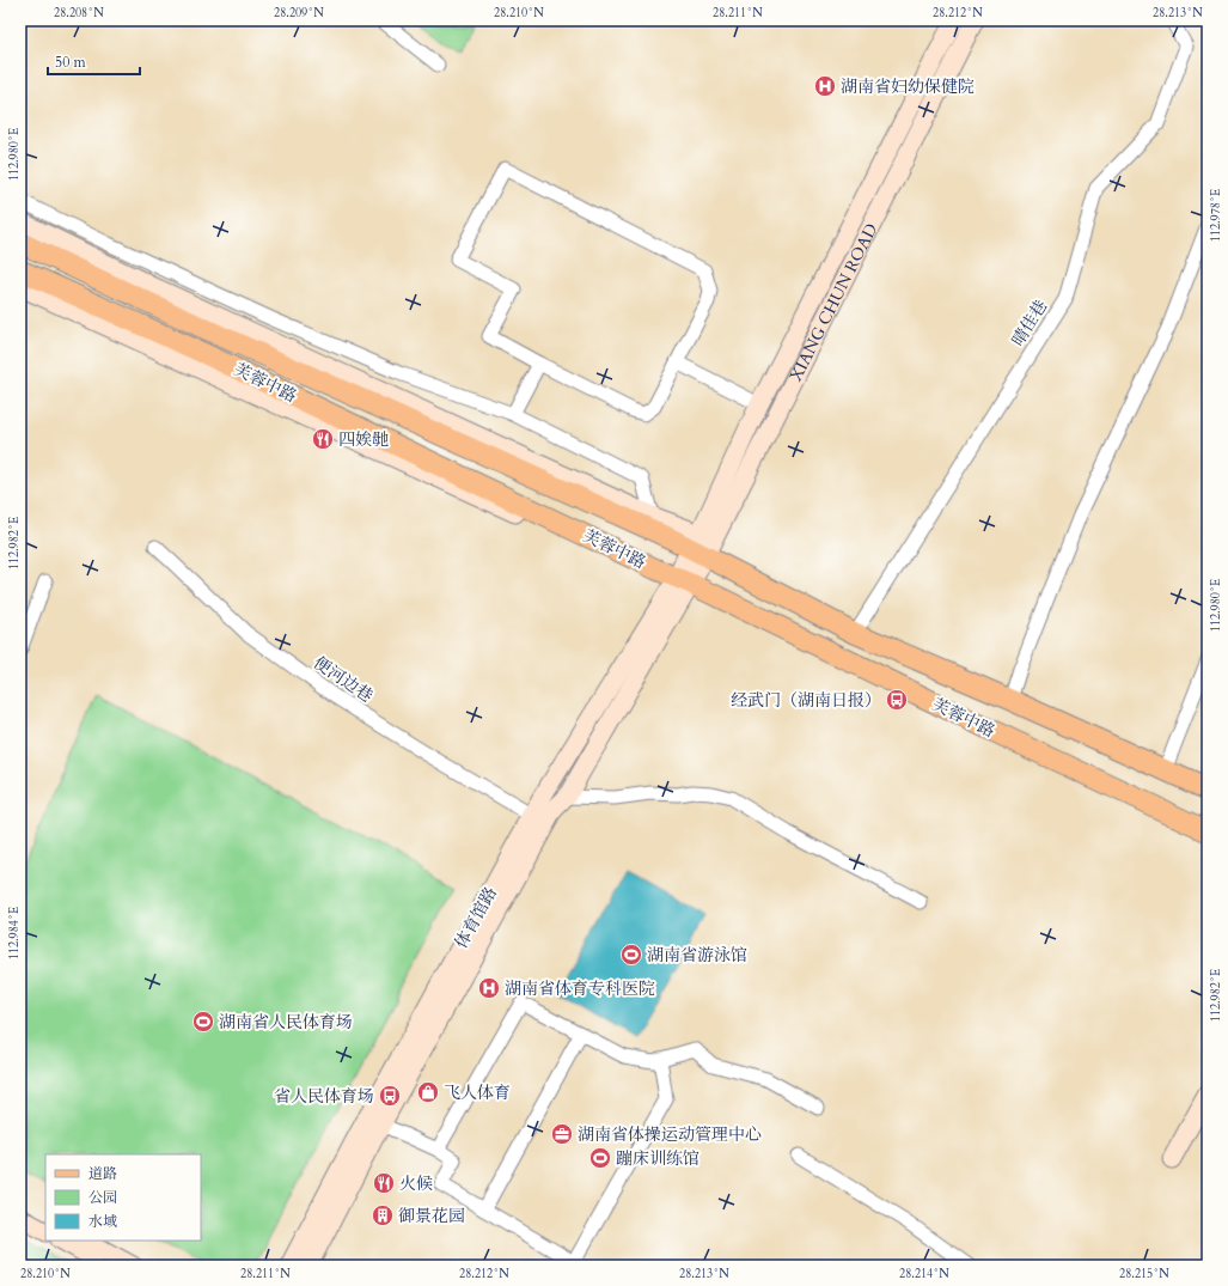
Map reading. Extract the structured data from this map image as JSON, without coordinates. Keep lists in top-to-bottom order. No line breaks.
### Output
{"streets":{"main road":["芙蓉中路"],"street":["XIANG CHUN ROAD","晴佳巷","便河边巷","体育馆路"]},"crossings":[["XIANG CHUN ROAD","芙蓉中路"],["XIANG CHUN ROAD","体育馆路"],["晴佳巷","芙蓉中路"],["芙蓉中路","体育馆路"],["便河边巷","体育馆路"]],"places":{"hospital":["湖南省妇幼保健院","湖南省体育专科医院"],"restaurant":["四娭毑","火候"],"bus stop":["经武门（湖南日报）","省人民体育场"],"sports":["湖南省游泳馆","湖南省人民体育场","蹦床训练馆"],"shop":["飞人体育"],"office":["湖南省体操运动管理中心"],"building":["御景花园"]},"legend":["道路","公园","水域"],"scale_bar":"50 m","coordinates":["28.208°N","28.209°N","28.210°N","28.211°N","28.212°N","28.213°N","112.980°E","112.978°E","112.982°E","112.984°E","28.214°N","28.215°N"]}
